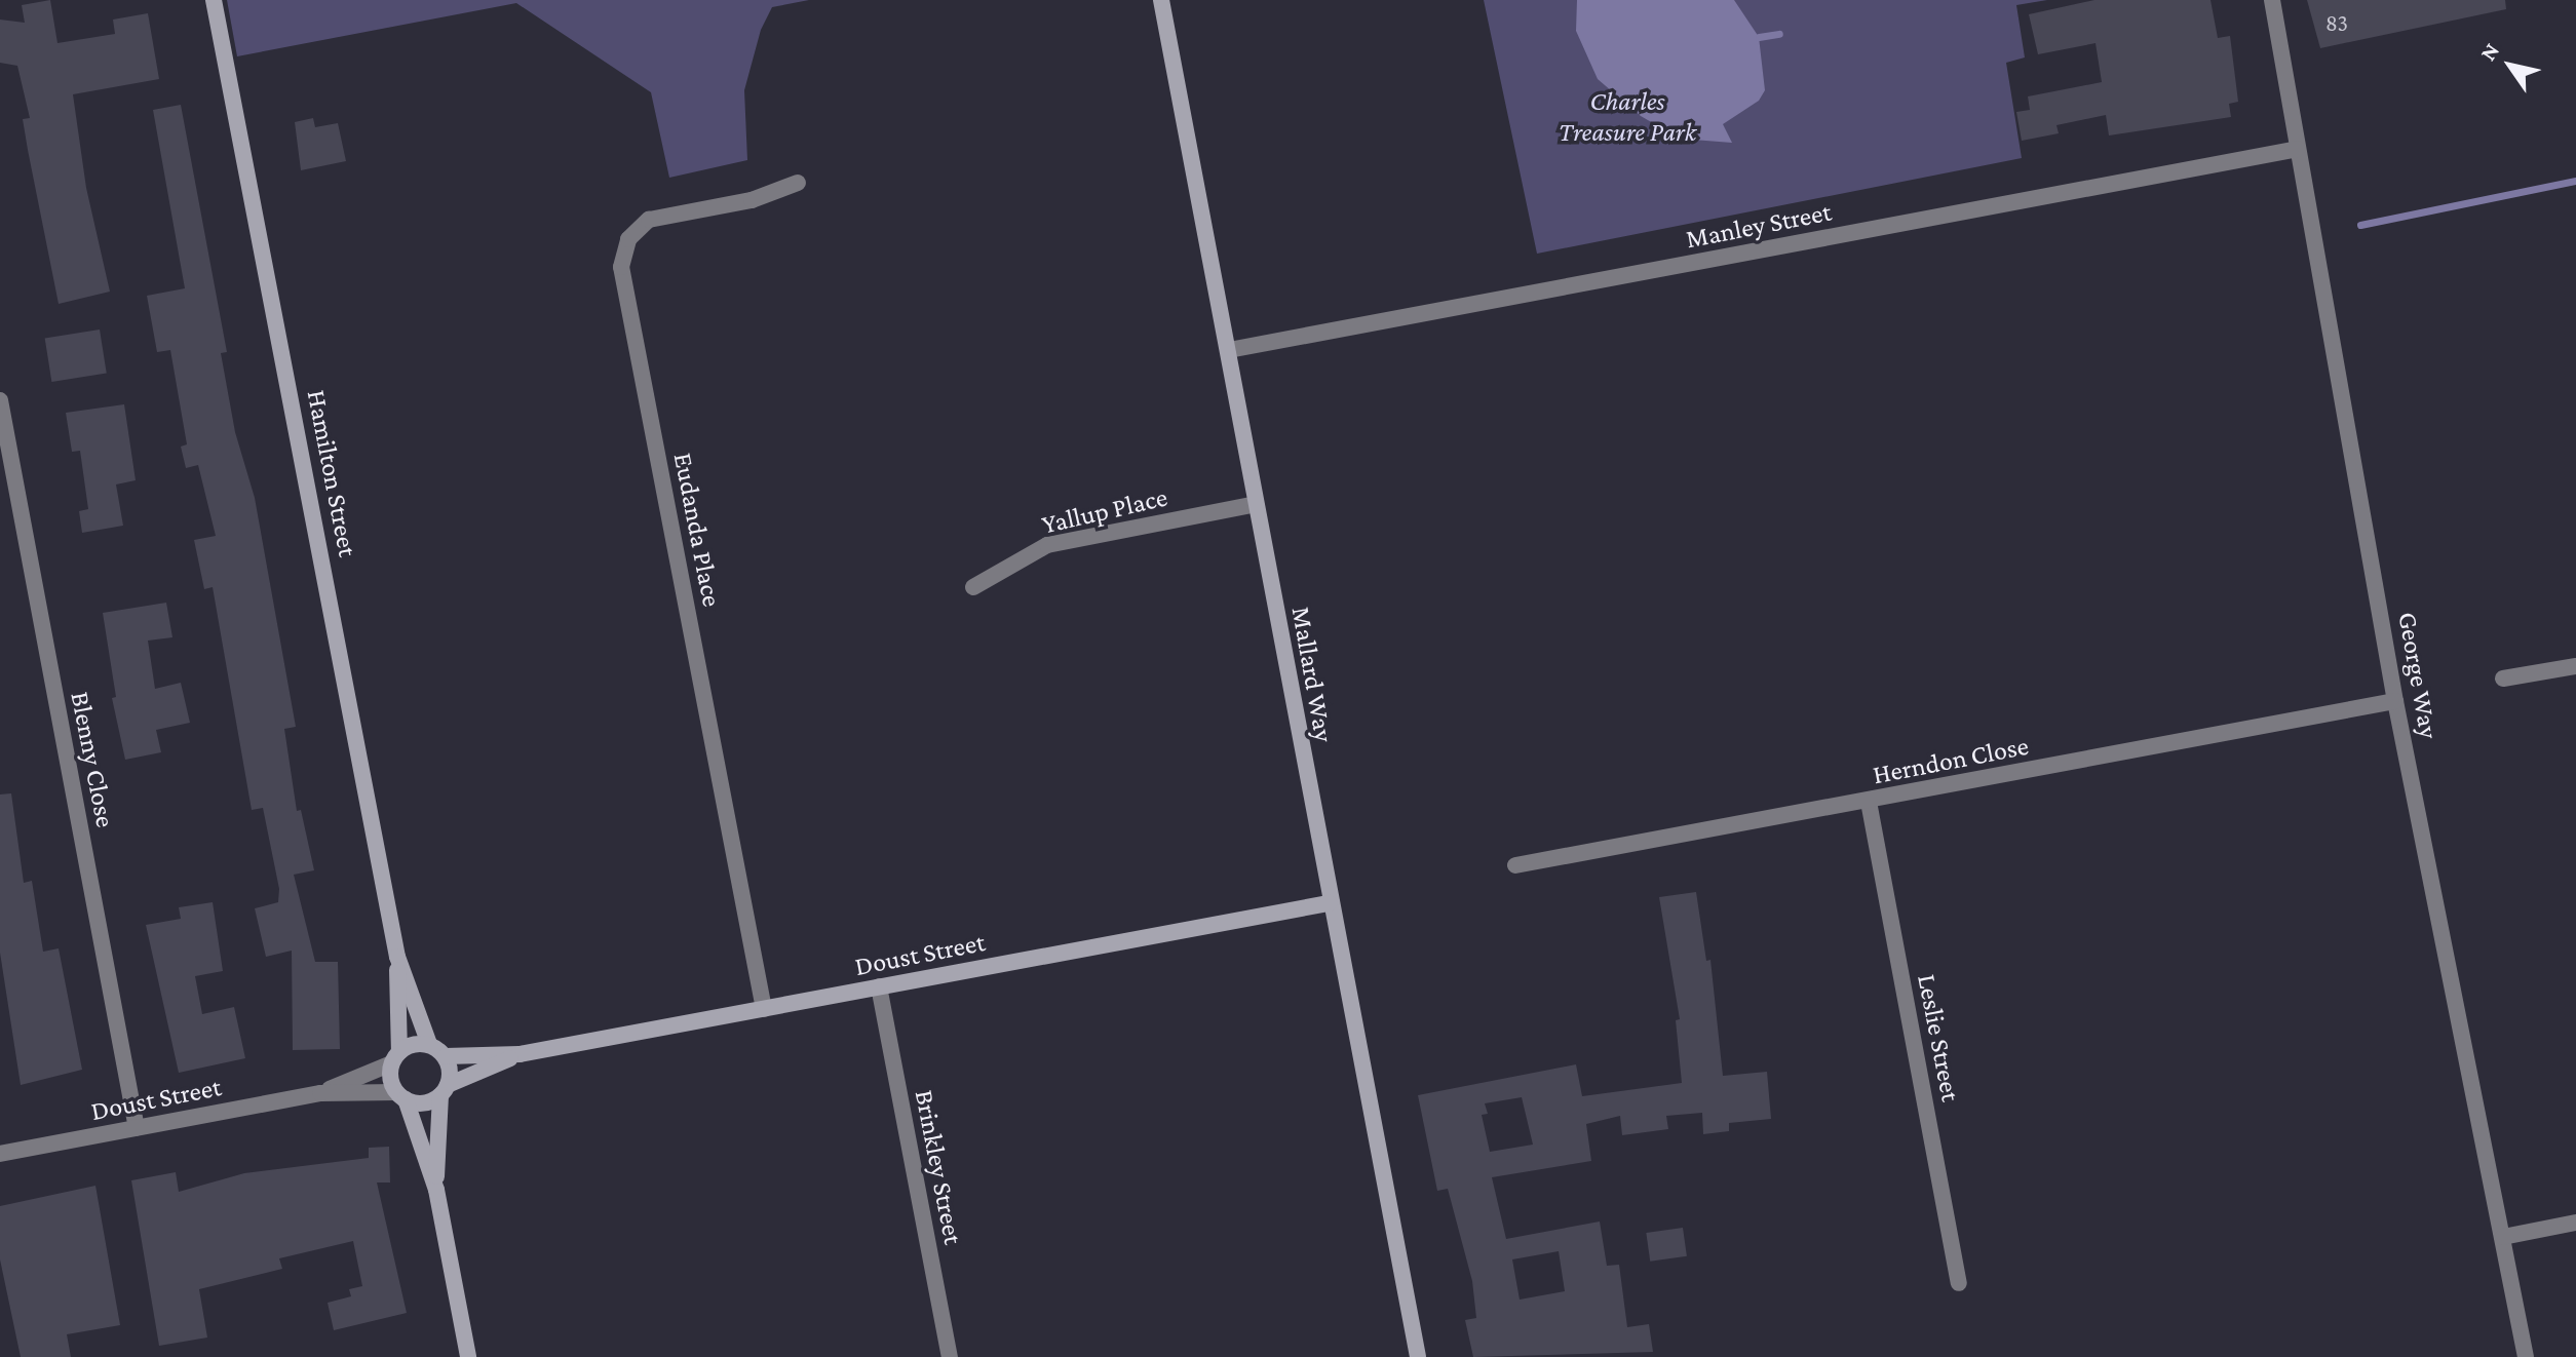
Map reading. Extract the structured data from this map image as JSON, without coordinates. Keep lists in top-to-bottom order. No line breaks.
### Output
{"streets":{"street":["Manley Street","Hamilton Street","Yallup Place","Eudanda Place","Mallard Way","George Way","Blenny Close","Herndon Close","Doust Street","Leslie Street","Brinkley Street"]},"crossings":[["Manley Street","Mallard Way"],["Manley Street","George Way"],["Hamilton Street","Doust Street"],["Yallup Place","Mallard Way"],["Eudanda Place","Doust Street"],["Mallard Way","Doust Street"],["George Way","Herndon Close"],["Blenny Close","Doust Street"],["Herndon Close","Leslie Street"],["Doust Street","Brinkley Street"]],"parks":["Charles Treasure Park"],"house_numbers":["83"],"north":"top left"}
